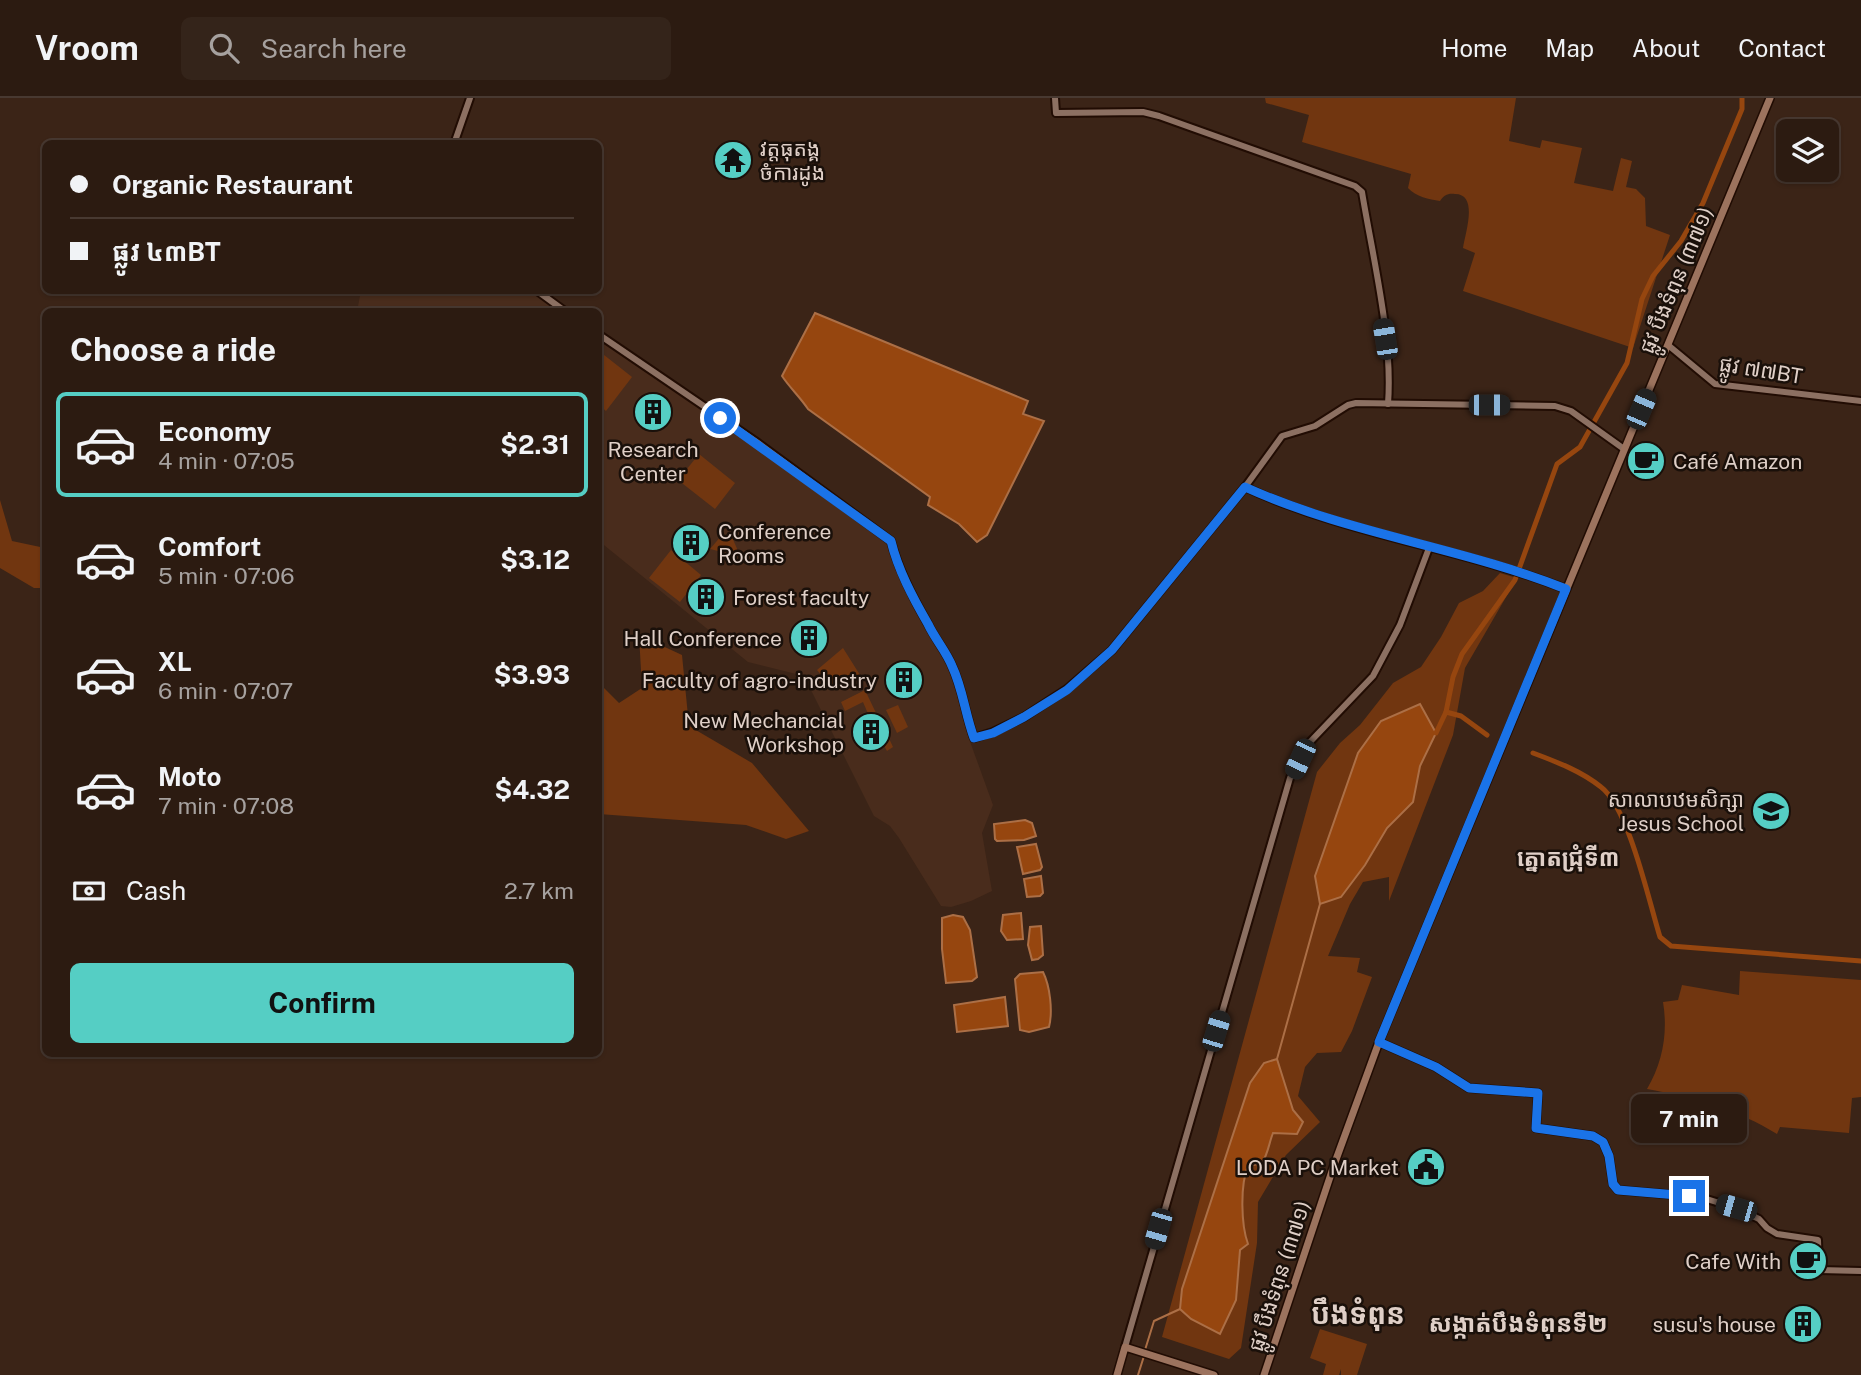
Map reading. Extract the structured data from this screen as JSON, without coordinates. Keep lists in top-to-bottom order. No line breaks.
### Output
{"streets":{"main road":["ផ្លូវ បឹងទំពុន (៣៧១)"],"street":["ផ្លូវ ៧៧BT"]},"crossings":[["ផ្លូវ បឹងទំពុន (៣៧១)","ផ្លូវ ៧៧BT"]],"districts":["ត្នោតជ្រុំទី៣","បឹងទំពុន","សង្កាត់បឹងទំពុនទី២"],"places":{"temple":["វត្តធុតង្គ ចំការដូង"],"building":["Research Center","Conference Rooms","Forest faculty","Hall Conference","Faculty of agro-industry","New Mechancial Workshop","susu's house"],"cafe":["Café Amazon","Cafe With"],"school or university":["សាលាបឋមសិក្សា Jesus School"],"public building":["LODA PC Market"]},"page":{"header":"Vroom","search":"Search here","nav":["Home","Map","About","Contact"],"banner":["Organic Restaurant","ផ្លូវ ៤៣BT"],"heading":"Choose a ride","list":[{"name":"Economy","note":"4 min · 07:05","value":"$2.31"},{"name":"Comfort","note":"5 min · 07:06","value":"$3.12"},{"name":"XL","note":"6 min · 07:07","value":"$3.93"},{"name":"Moto","note":"7 min · 07:08","value":"$4.32"}],"pay":["Cash","2.7 km"],"buttons":"Confirm","bubble":"7 min"}}
